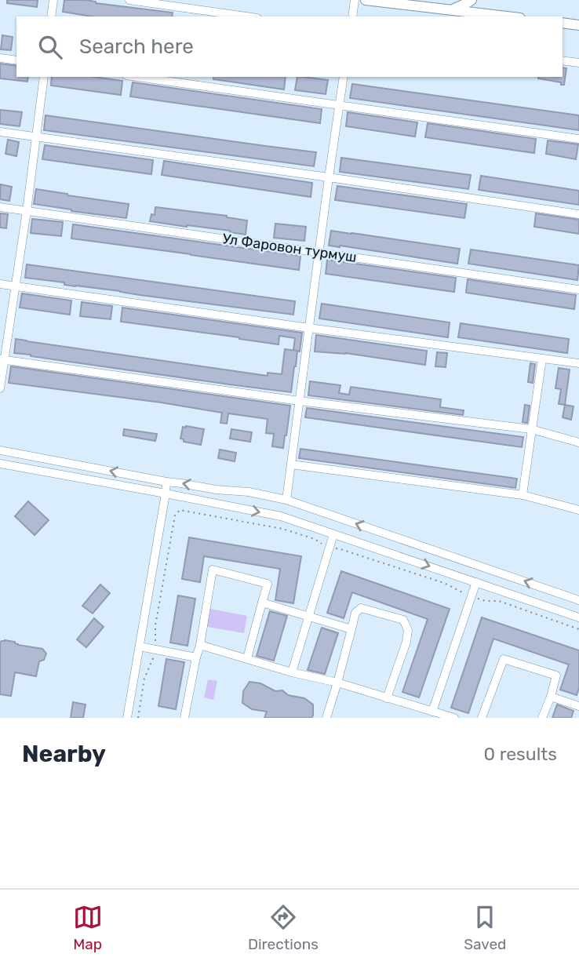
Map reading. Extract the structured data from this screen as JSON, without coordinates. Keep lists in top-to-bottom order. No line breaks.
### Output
{"streets":{"street":["Ул Фаровон турмуш"]},"page":{"search":"Search here","heading":["Nearby","0 results"],"nav":["Map","Directions","Saved"]}}
